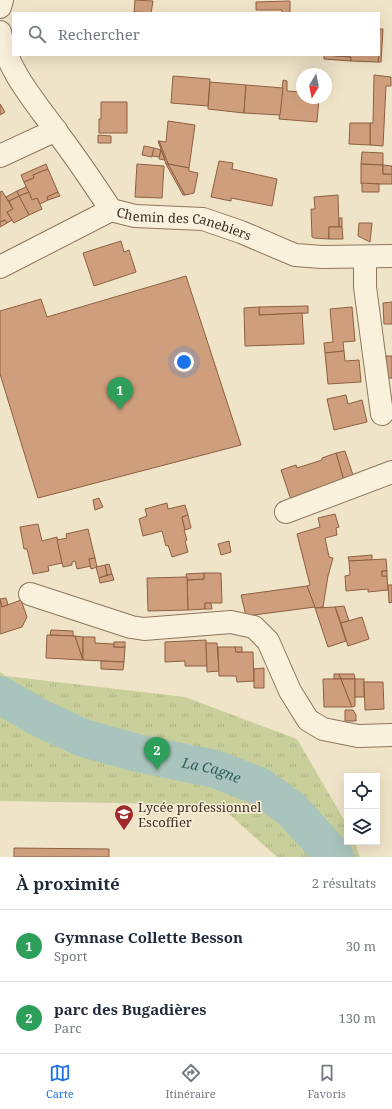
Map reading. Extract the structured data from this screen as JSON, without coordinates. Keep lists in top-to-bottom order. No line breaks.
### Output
{"streets":{"street":["Chemin des Canebiers"]},"water":["La Cagne"],"places":{"school or university":["Lycée professionnel Escoffier"]},"north":"bottom","page":{"search":"Rechercher","pins":["1","2"],"heading":["À proximité","2 résultats"],"list":[{"mark":"1","name":"Gymnase Collette Besson","note":"Sport","value":"30 m"},{"mark":"2","name":"parc des Bugadières","note":"Parc","value":"130 m"}],"nav":["Carte","Itinéraire","Favoris"]}}
